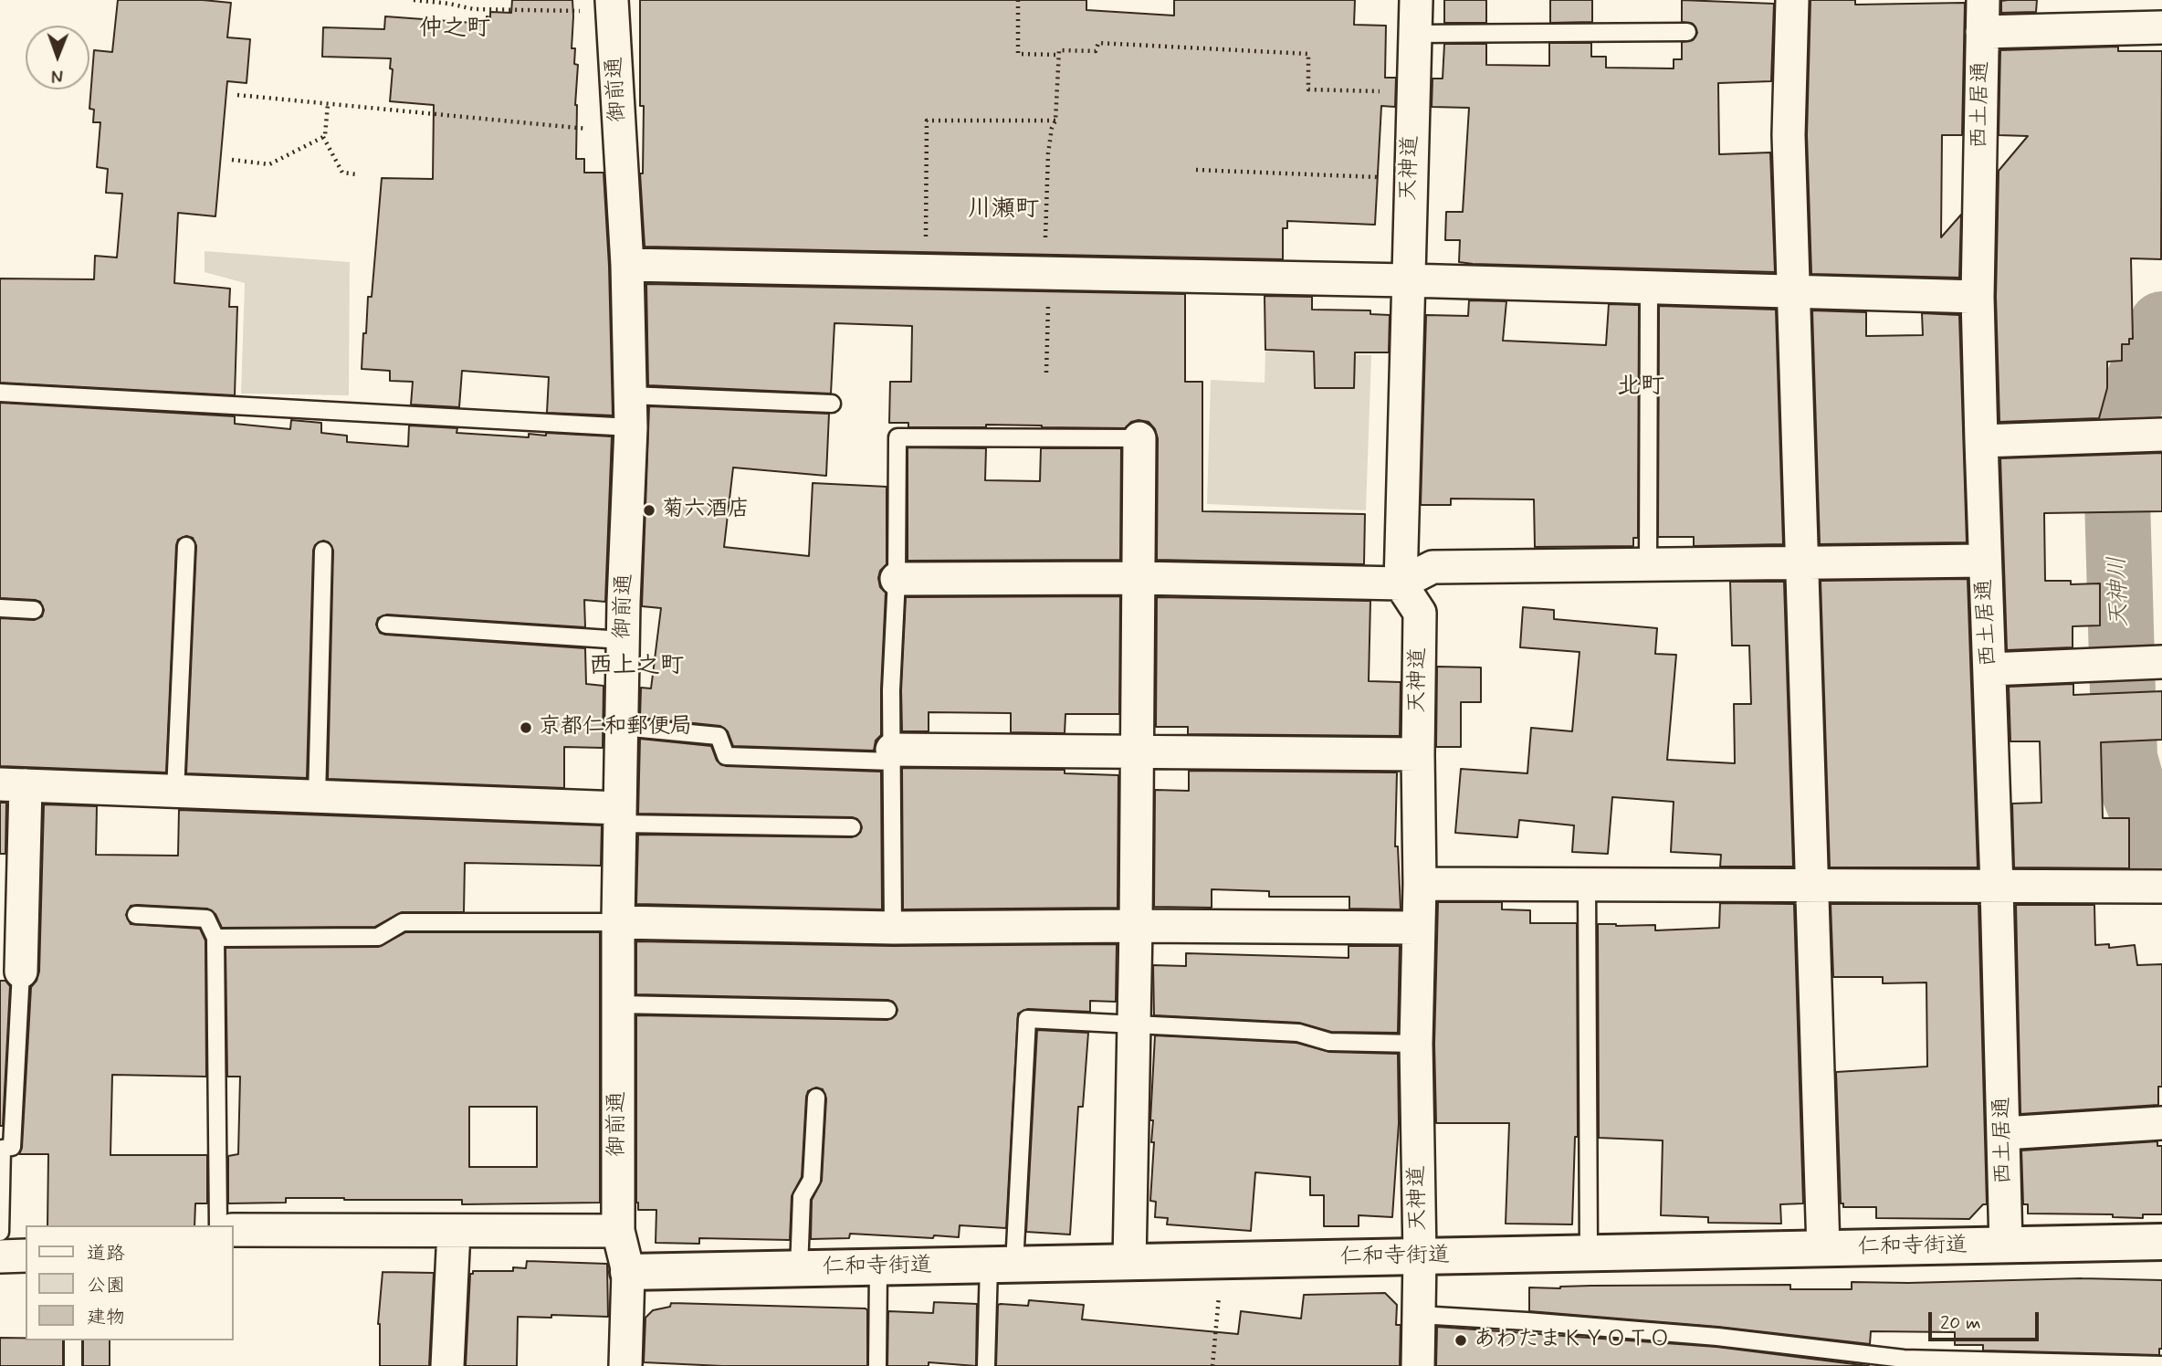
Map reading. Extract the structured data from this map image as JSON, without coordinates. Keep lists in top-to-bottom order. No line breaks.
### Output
{"streets":{"street":["御前通","西土居通","天神道","仁和寺街道"]},"crossings":[["御前通","仁和寺街道"],["西土居通","仁和寺街道"],["天神道","仁和寺街道"]],"districts":["仲之町","川瀬町","北町","西上之町"],"water":["天神川"],"places":["菊六酒店","京都仁和郵便局","あわたまＫＹＯＴＯ"],"legend":["道路","公園","建物"],"scale_bar":"20 m","north":"bottom"}
